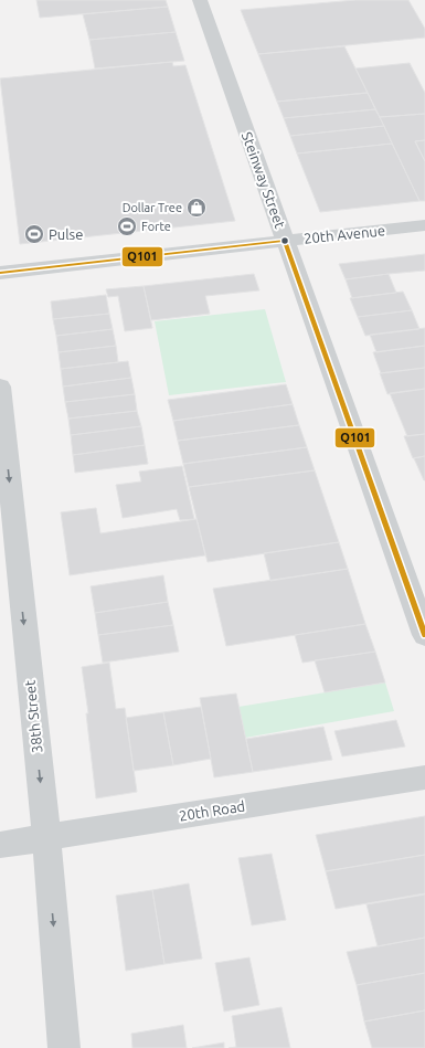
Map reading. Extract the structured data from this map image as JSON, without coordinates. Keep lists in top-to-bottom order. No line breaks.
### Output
{"streets":{"street":["Steinway Street","20th Avenue","38th Street","20th Road"]},"crossings":[["Steinway Street","20th Avenue"],["38th Street","20th Road"]],"one_way":["38th Street"],"places":{"shop":["Dollar Tree"],"sports":["Forte","Pulse"]},"lines":["transit line Q101"]}
